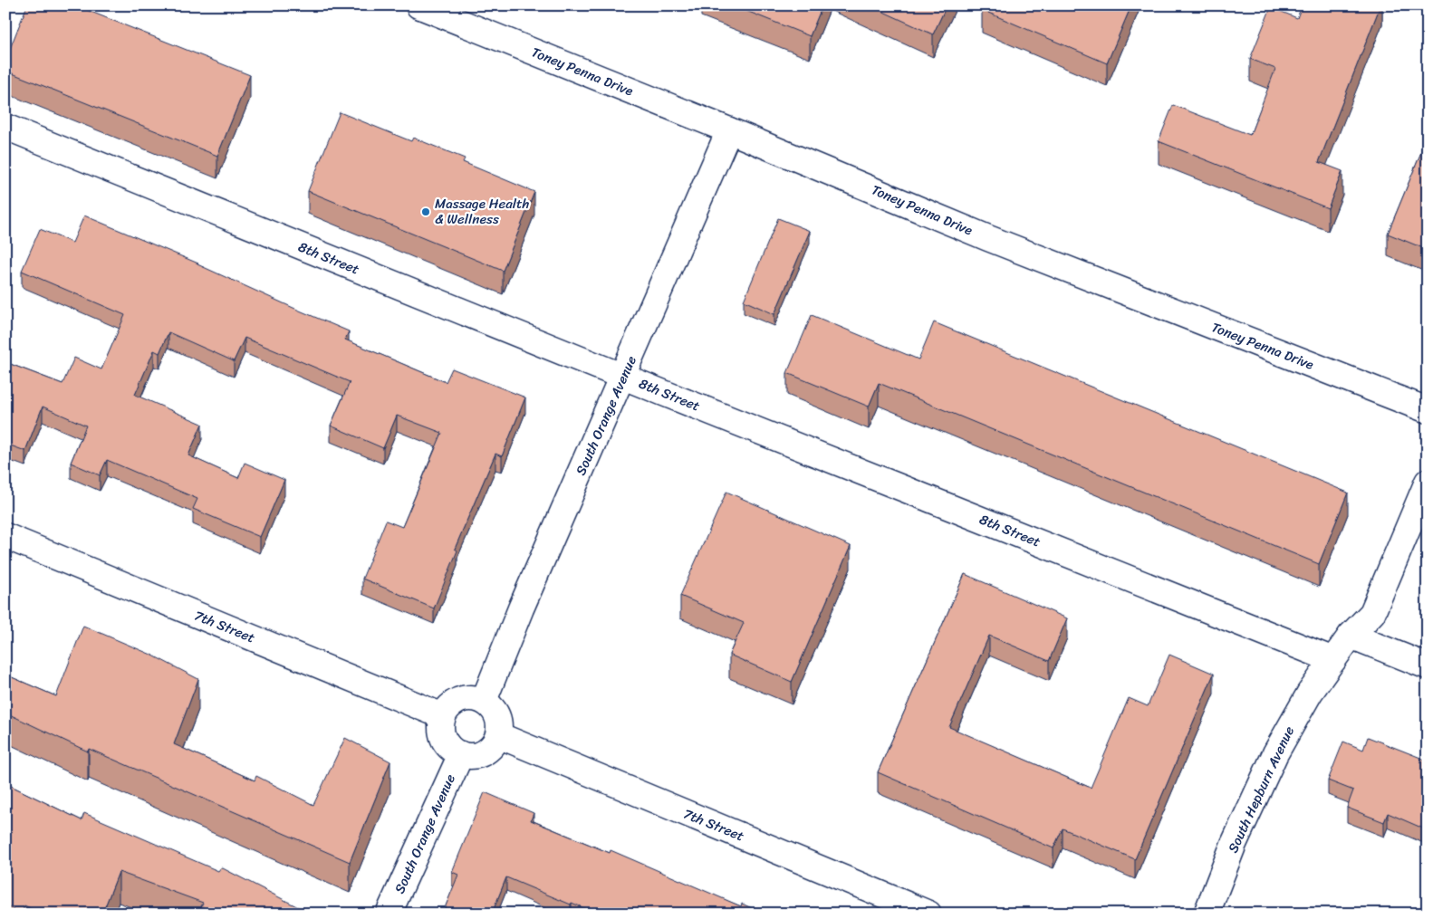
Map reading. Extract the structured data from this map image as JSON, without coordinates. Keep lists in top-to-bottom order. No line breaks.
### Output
{"streets":{"street":["Toney Penna Drive","8th Street","South Orange Avenue","7th Street","South Hepburn Avenue"]},"crossings":[["Toney Penna Drive","South Orange Avenue"],["8th Street","South Orange Avenue"],["8th Street","South Hepburn Avenue"],["South Orange Avenue","7th Street"]],"places":["Massage Health & Wellness"]}
